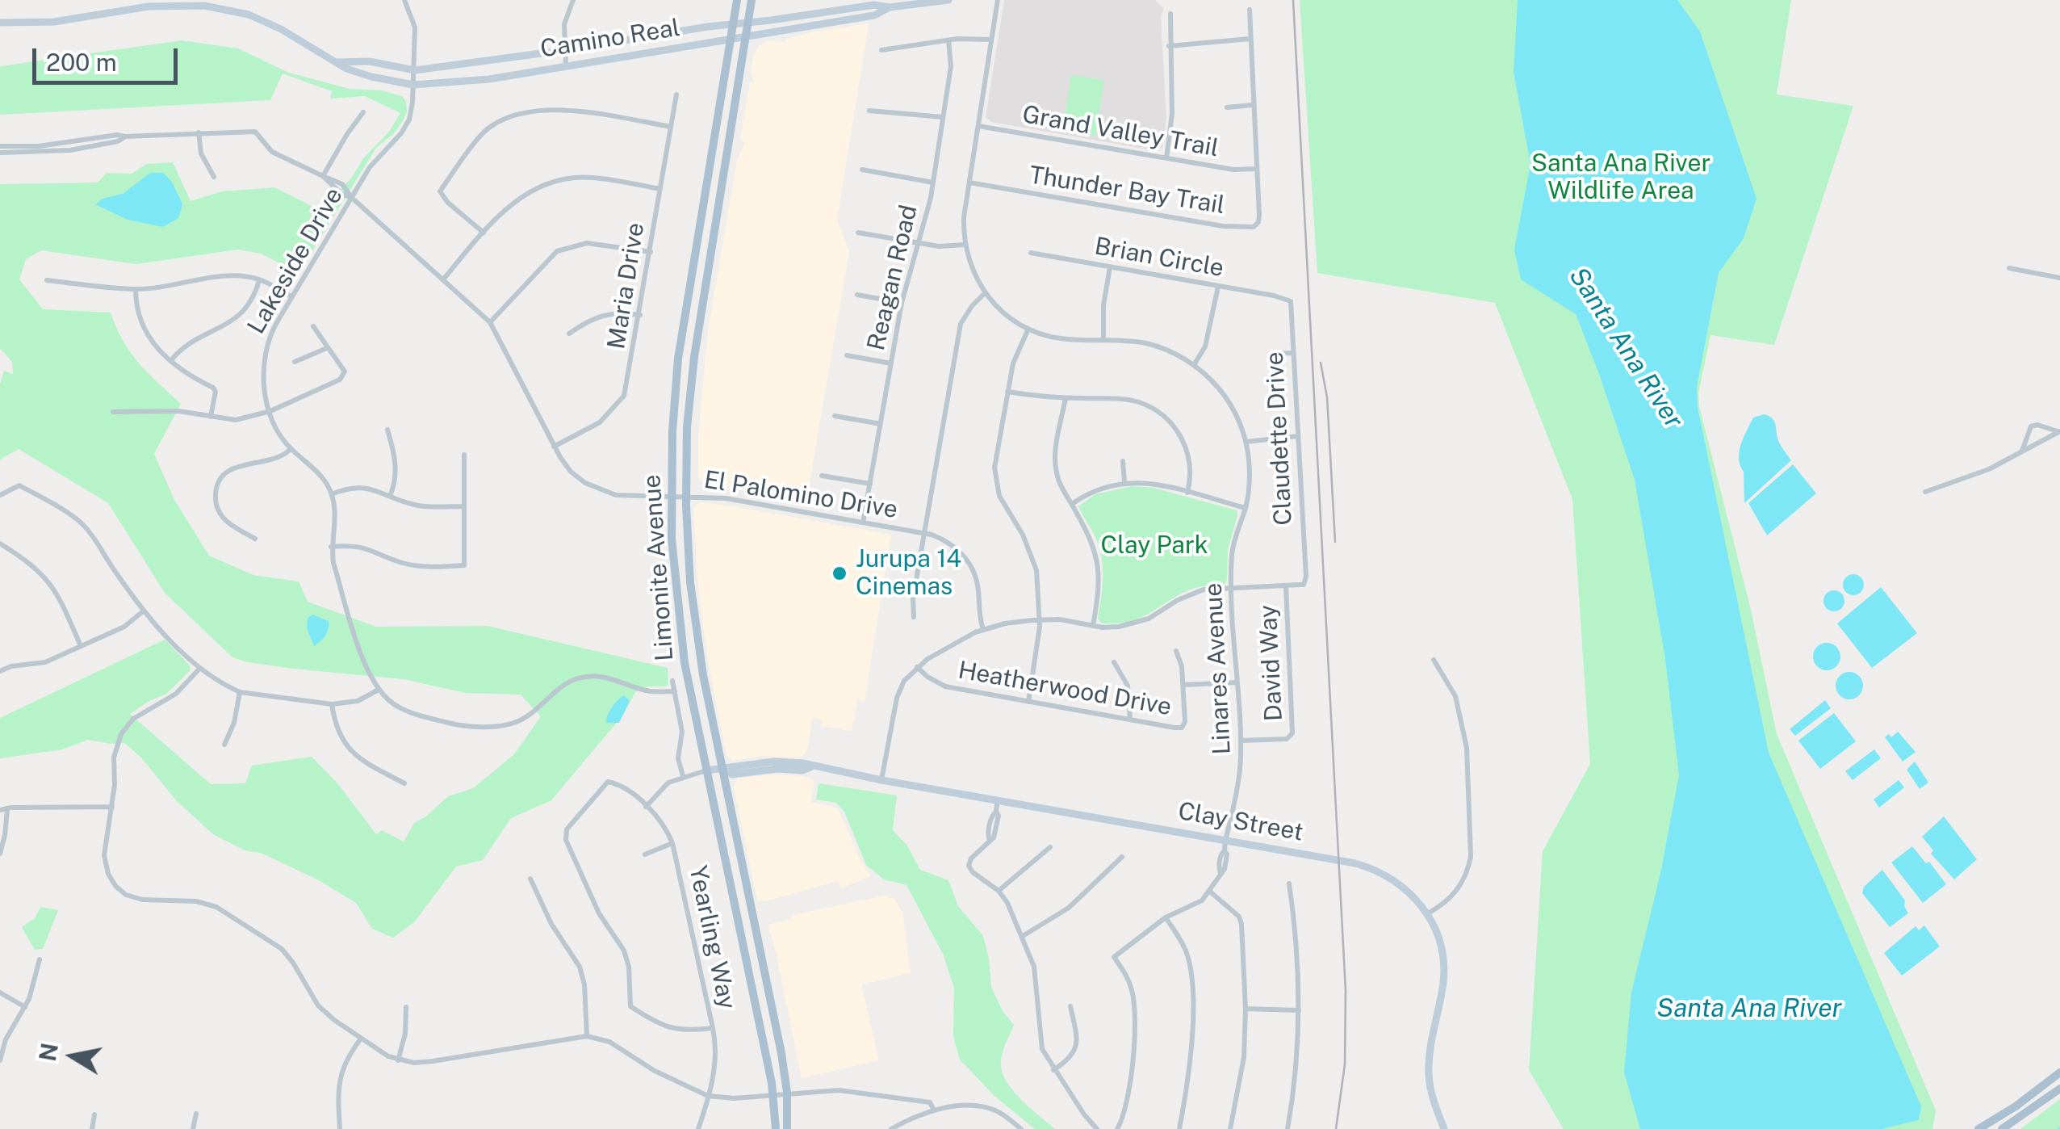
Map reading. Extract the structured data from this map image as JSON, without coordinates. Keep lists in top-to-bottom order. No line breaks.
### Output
{"streets":{"main road":["Camino Real","Limonite Avenue","Clay Street"],"street":["Grand Valley Trail","Thunder Bay Trail","Brian Circle","Lakeside Drive","Reagan Road","Maria Drive","Claudette Drive","El Palomino Drive","David Way","Linares Avenue","Heatherwood Drive","Yearling Way"]},"crossings":[["Camino Real","Lakeside Drive"],["Camino Real","Limonite Avenue"],["Grand Valley Trail","Thunder Bay Trail"],["Grand Valley Trail","Linares Avenue"],["Thunder Bay Trail","Linares Avenue"],["Brian Circle","Claudette Drive"],["Lakeside Drive","El Palomino Drive"],["Reagan Road","El Palomino Drive"],["Maria Drive","El Palomino Drive"],["Claudette Drive","David Way"],["El Palomino Drive","Limonite Avenue"],["Limonite Avenue","Clay Street"],["David Way","Linares Avenue"],["Linares Avenue","Clay Street"],["Clay Street","Yearling Way"]],"water":["Santa Ana River"],"parks":["Santa Ana River Wildlife Area","Clay Park"],"places":["Jurupa 14 Cinemas"],"scale_bar":"200 m","north":"left"}
